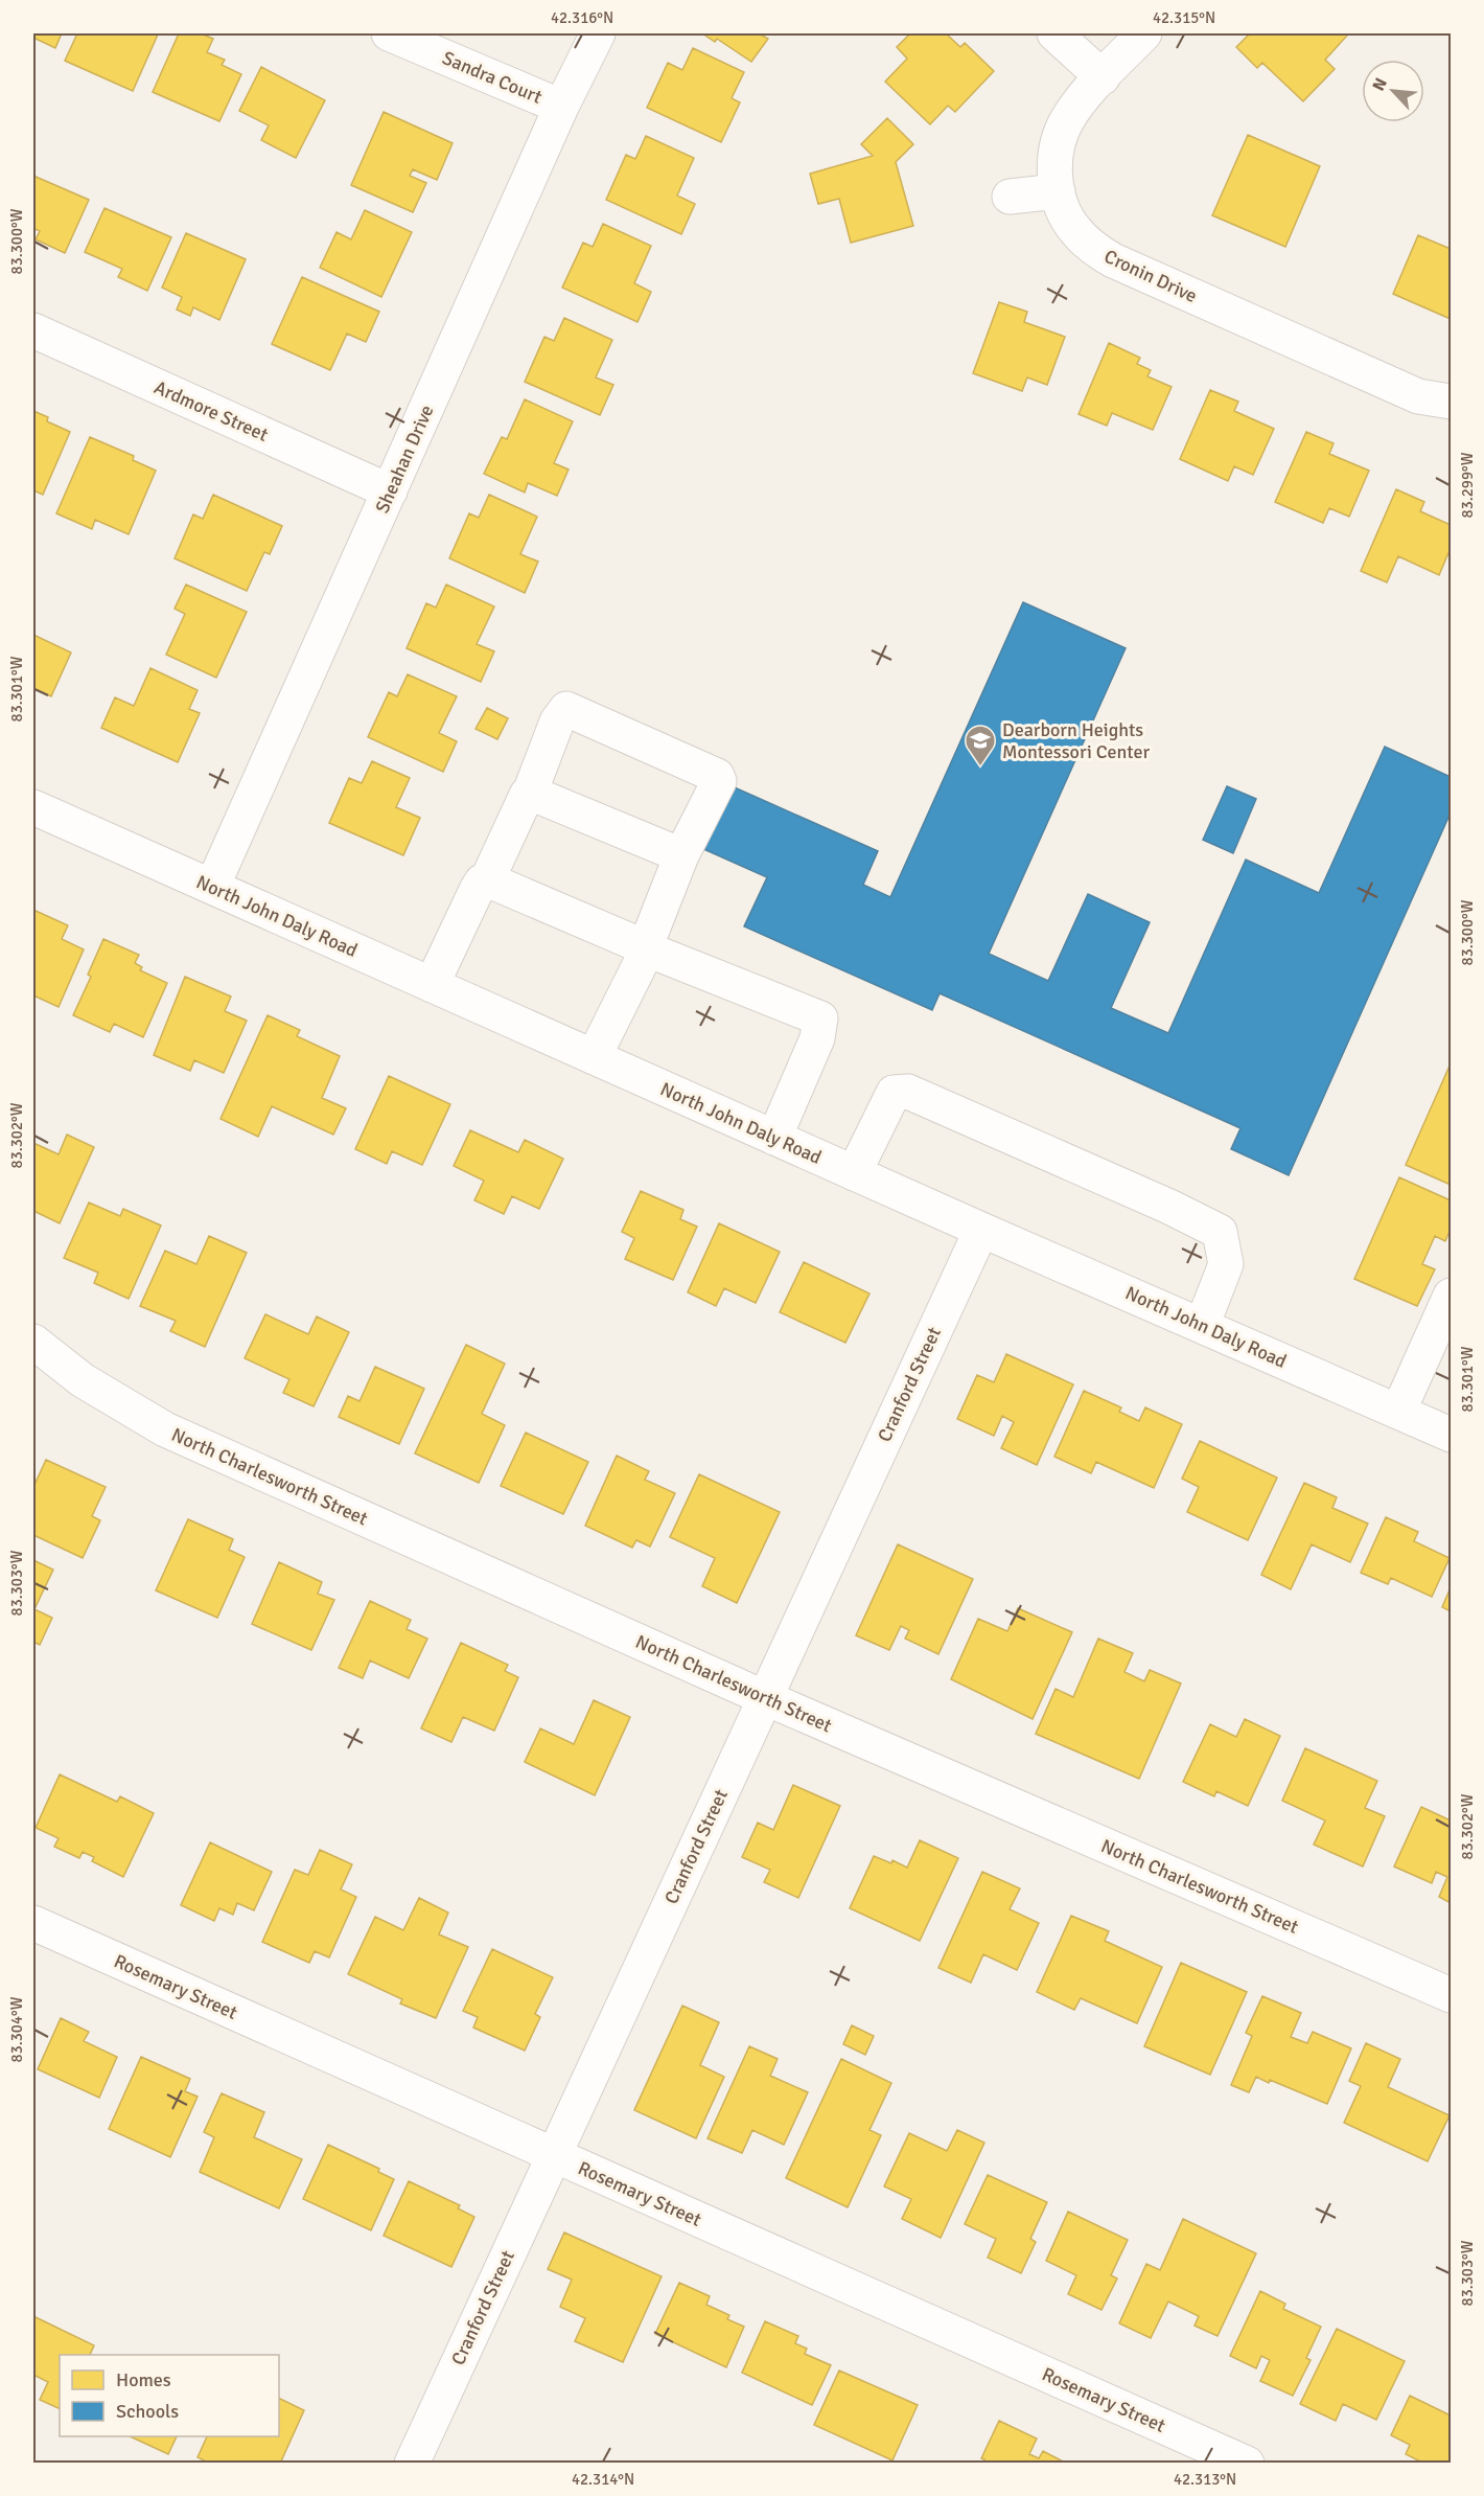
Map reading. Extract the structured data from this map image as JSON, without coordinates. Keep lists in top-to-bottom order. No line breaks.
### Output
{"streets":{"street":["Sandra Court","Cronin Drive","Ardmore Street","Sheahan Drive","North John Daly Road","Cranford Street","North Charlesworth Street","Rosemary Street"]},"crossings":[["Sandra Court","Sheahan Drive"],["Ardmore Street","Sheahan Drive"],["Sheahan Drive","North John Daly Road"],["North John Daly Road","Cranford Street"],["Cranford Street","North Charlesworth Street"],["Cranford Street","Rosemary Street"]],"places":{"school or university":["Dearborn Heights Montessori Center"]},"legend":["Homes","Schools"],"north":"top left","coordinates":["42.316°N","42.315°N","83.300°W","83.299°W","83.301°W","83.302°W","83.303°W","83.304°W","42.314°N","42.313°N"]}
